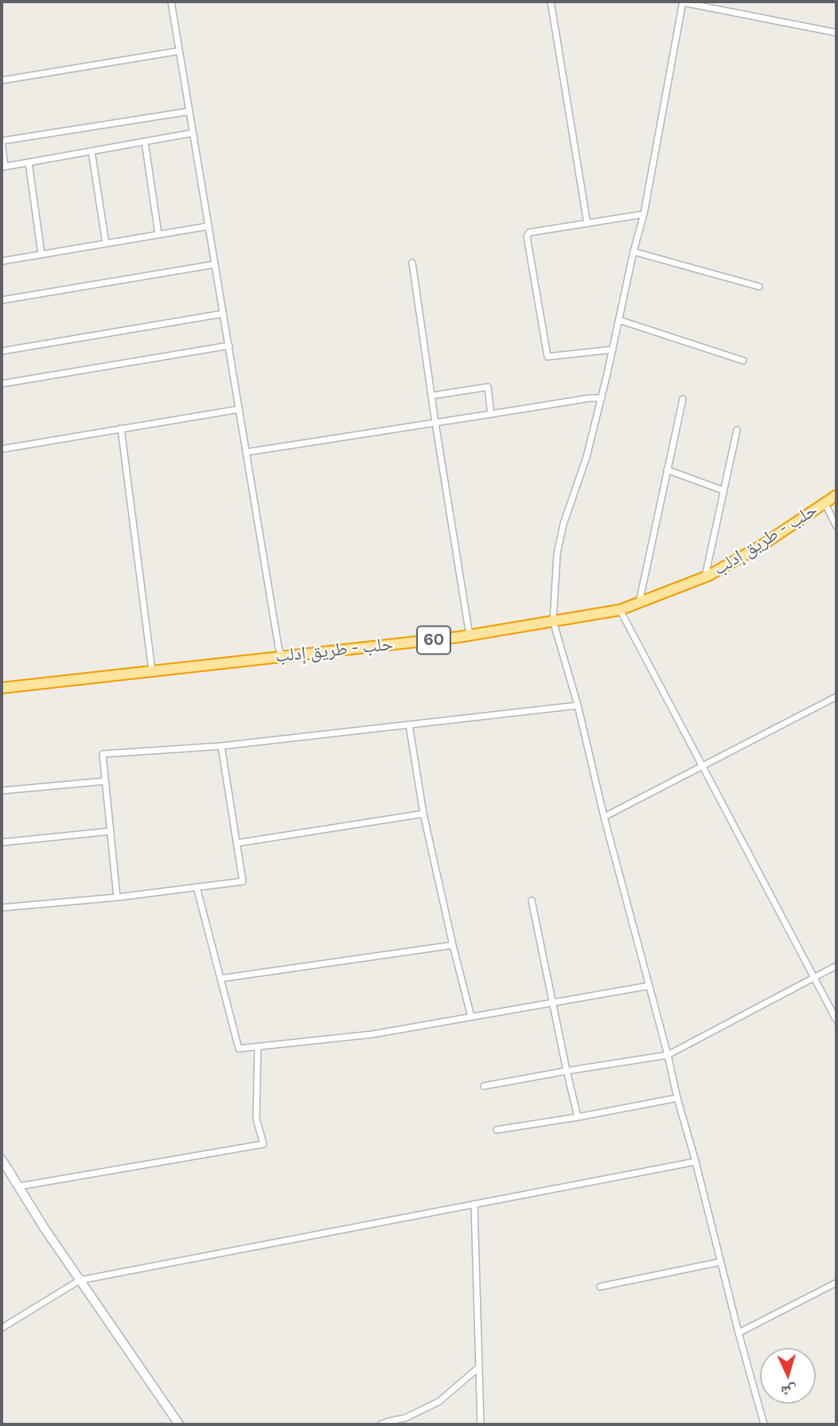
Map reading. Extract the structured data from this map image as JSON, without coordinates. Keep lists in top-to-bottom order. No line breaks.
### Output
{"streets":{"highway":["حلب - طريق إدلب","60"]},"north":"bottom"}
